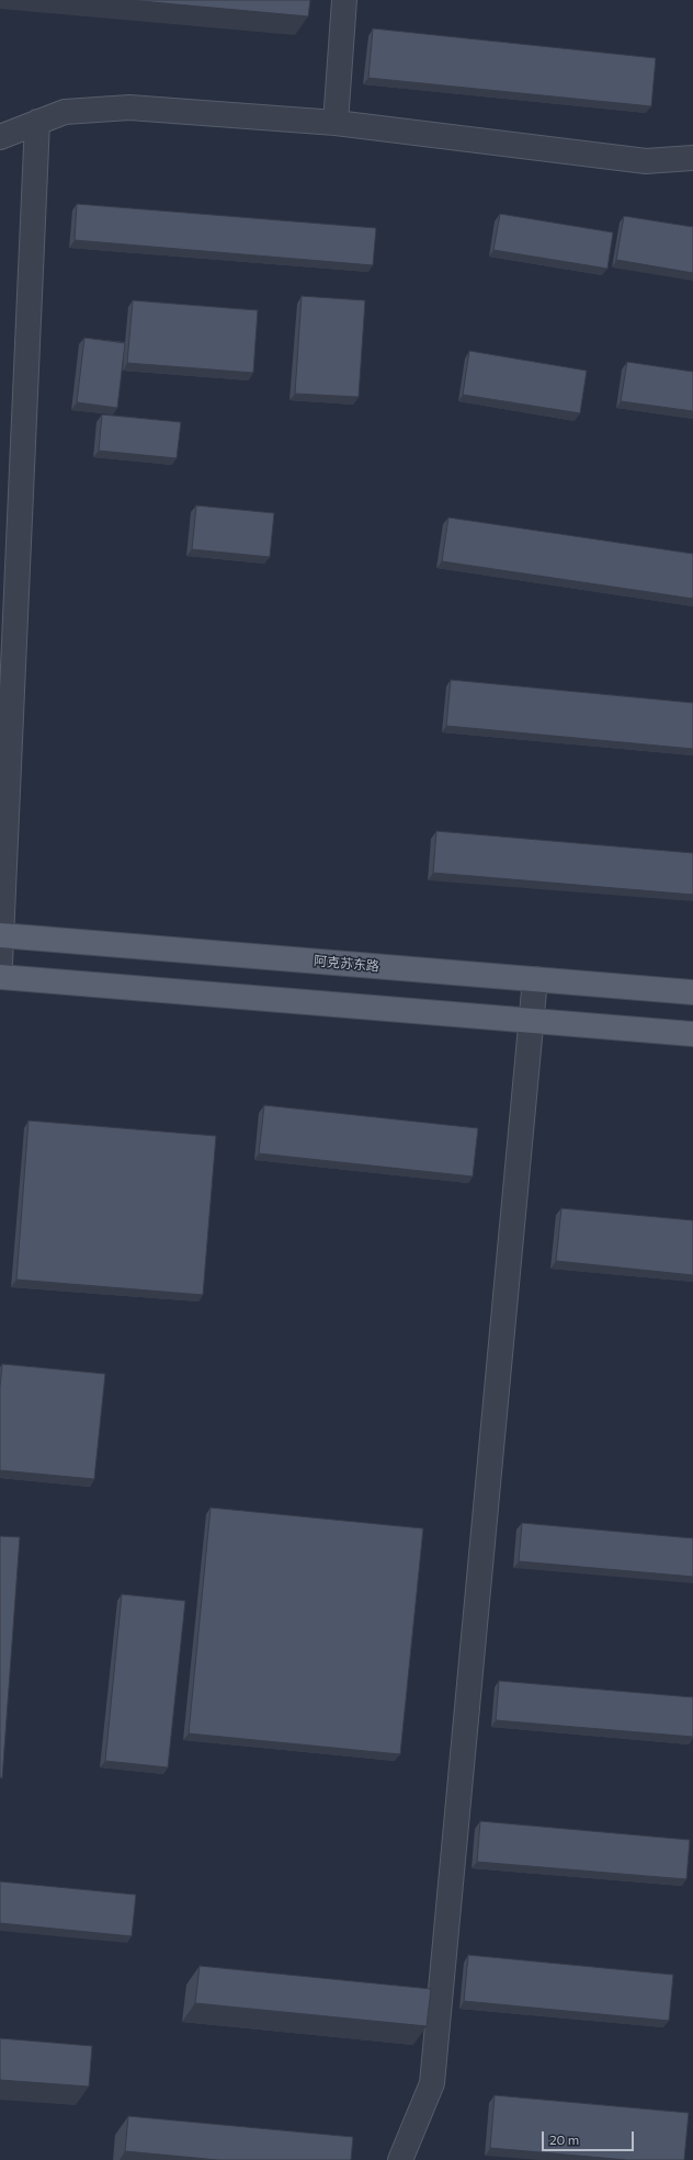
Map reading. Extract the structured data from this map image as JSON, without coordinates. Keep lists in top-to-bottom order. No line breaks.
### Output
{"streets":{"main road":["阿克苏东路"]},"scale_bar":"20 m"}
